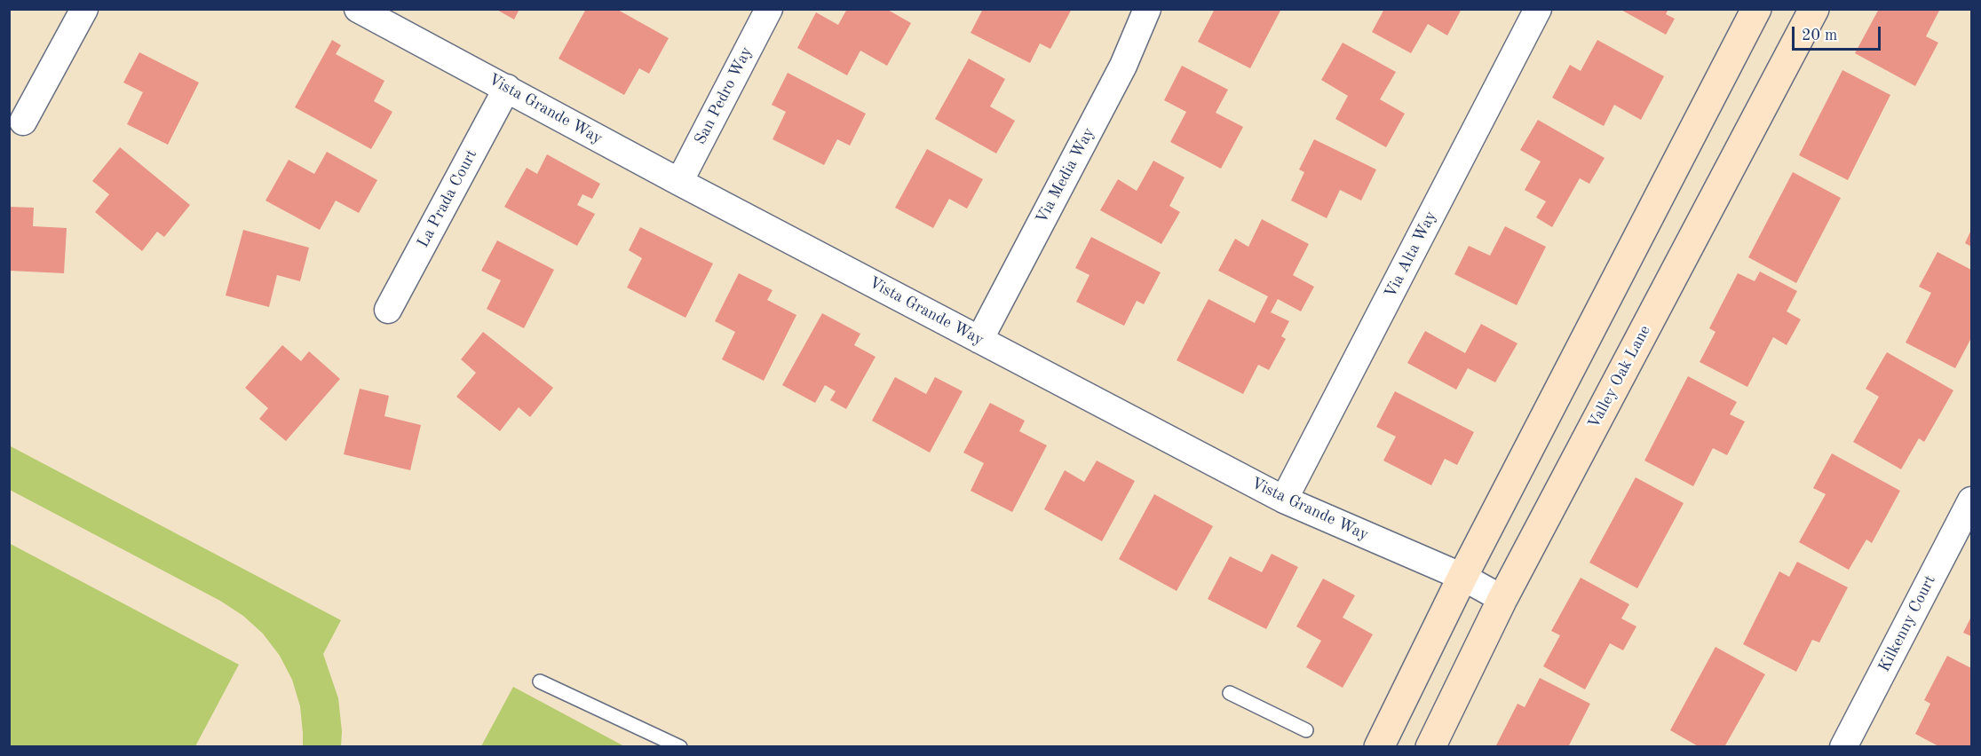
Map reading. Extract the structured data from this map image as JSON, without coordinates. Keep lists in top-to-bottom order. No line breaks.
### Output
{"streets":{"street":["San Pedro Way","Vista Grande Way","Via Media Way","La Prada Court","Via Alta Way","Valley Oak Lane","Kilkenny Court"]},"crossings":[["San Pedro Way","Vista Grande Way"],["Vista Grande Way","Via Media Way"],["Vista Grande Way","La Prada Court"],["Vista Grande Way","Via Alta Way"],["Vista Grande Way","Valley Oak Lane"]],"scale_bar":"20 m"}
